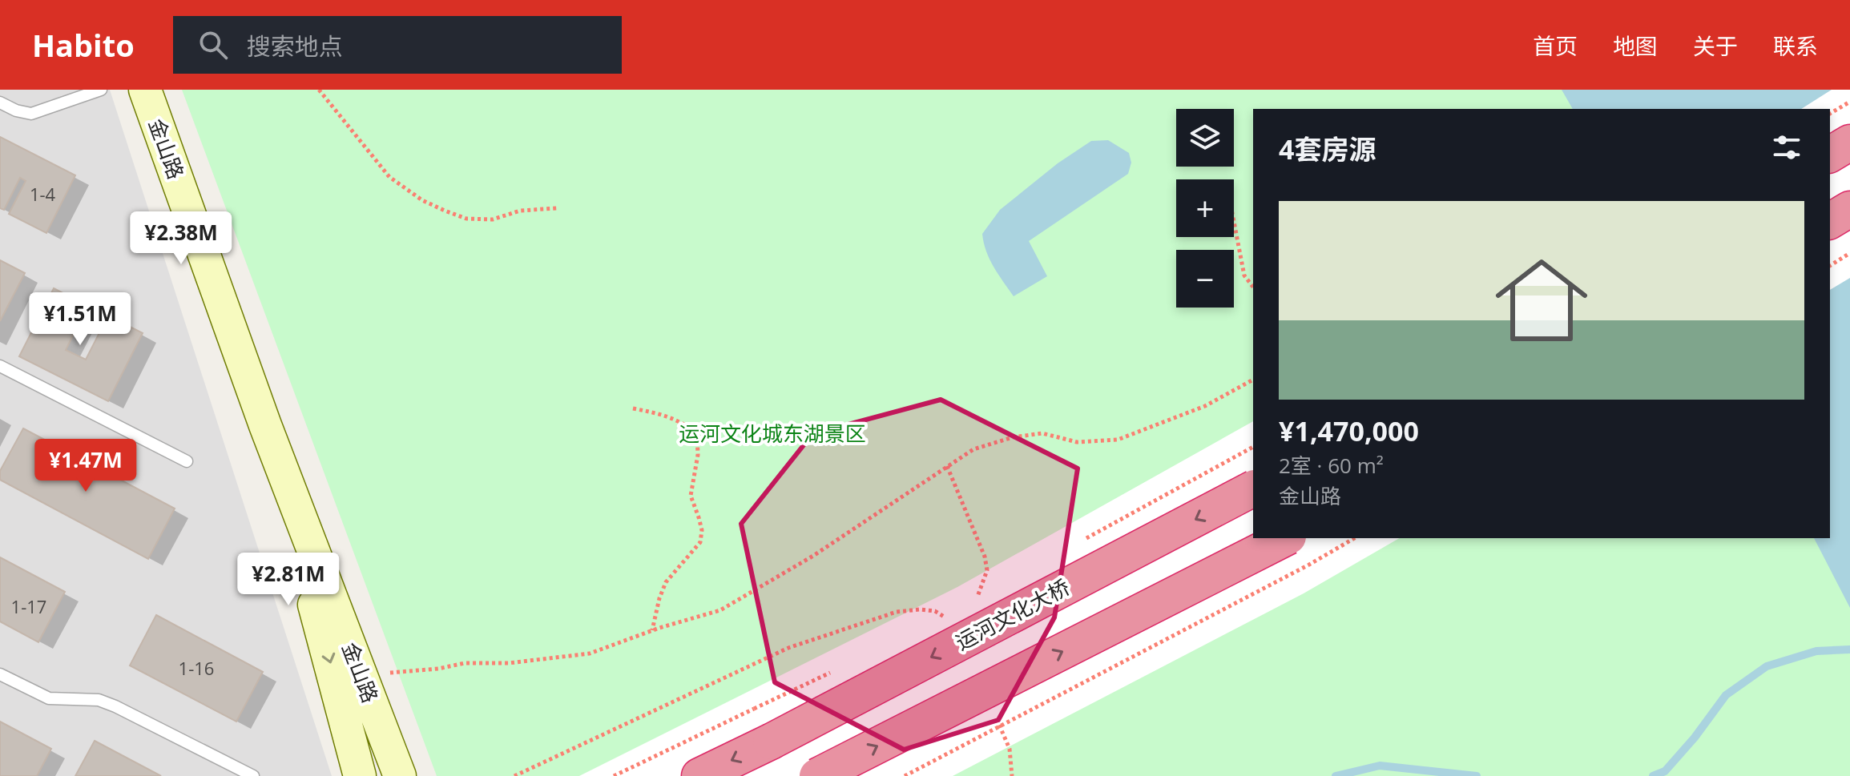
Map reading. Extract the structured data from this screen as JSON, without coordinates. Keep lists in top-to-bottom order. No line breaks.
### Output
{"streets":{"highway":["运河文化大桥"],"street":["金山路"]},"parks":["运河文化城东湖景区"],"house_numbers":["1-4","1-17","1-16"],"page":{"header":"Habito","search":"搜索地点","nav":["首页","地图","关于","联系"],"map_buttons":["+","−"],"heading":"4套房源","list":[{"name":"¥1,470,000","note":"2室 · 60 m² · 金山路"}],"price":["¥2.38M","¥1.51M","¥1.47M","¥2.81M"]}}
